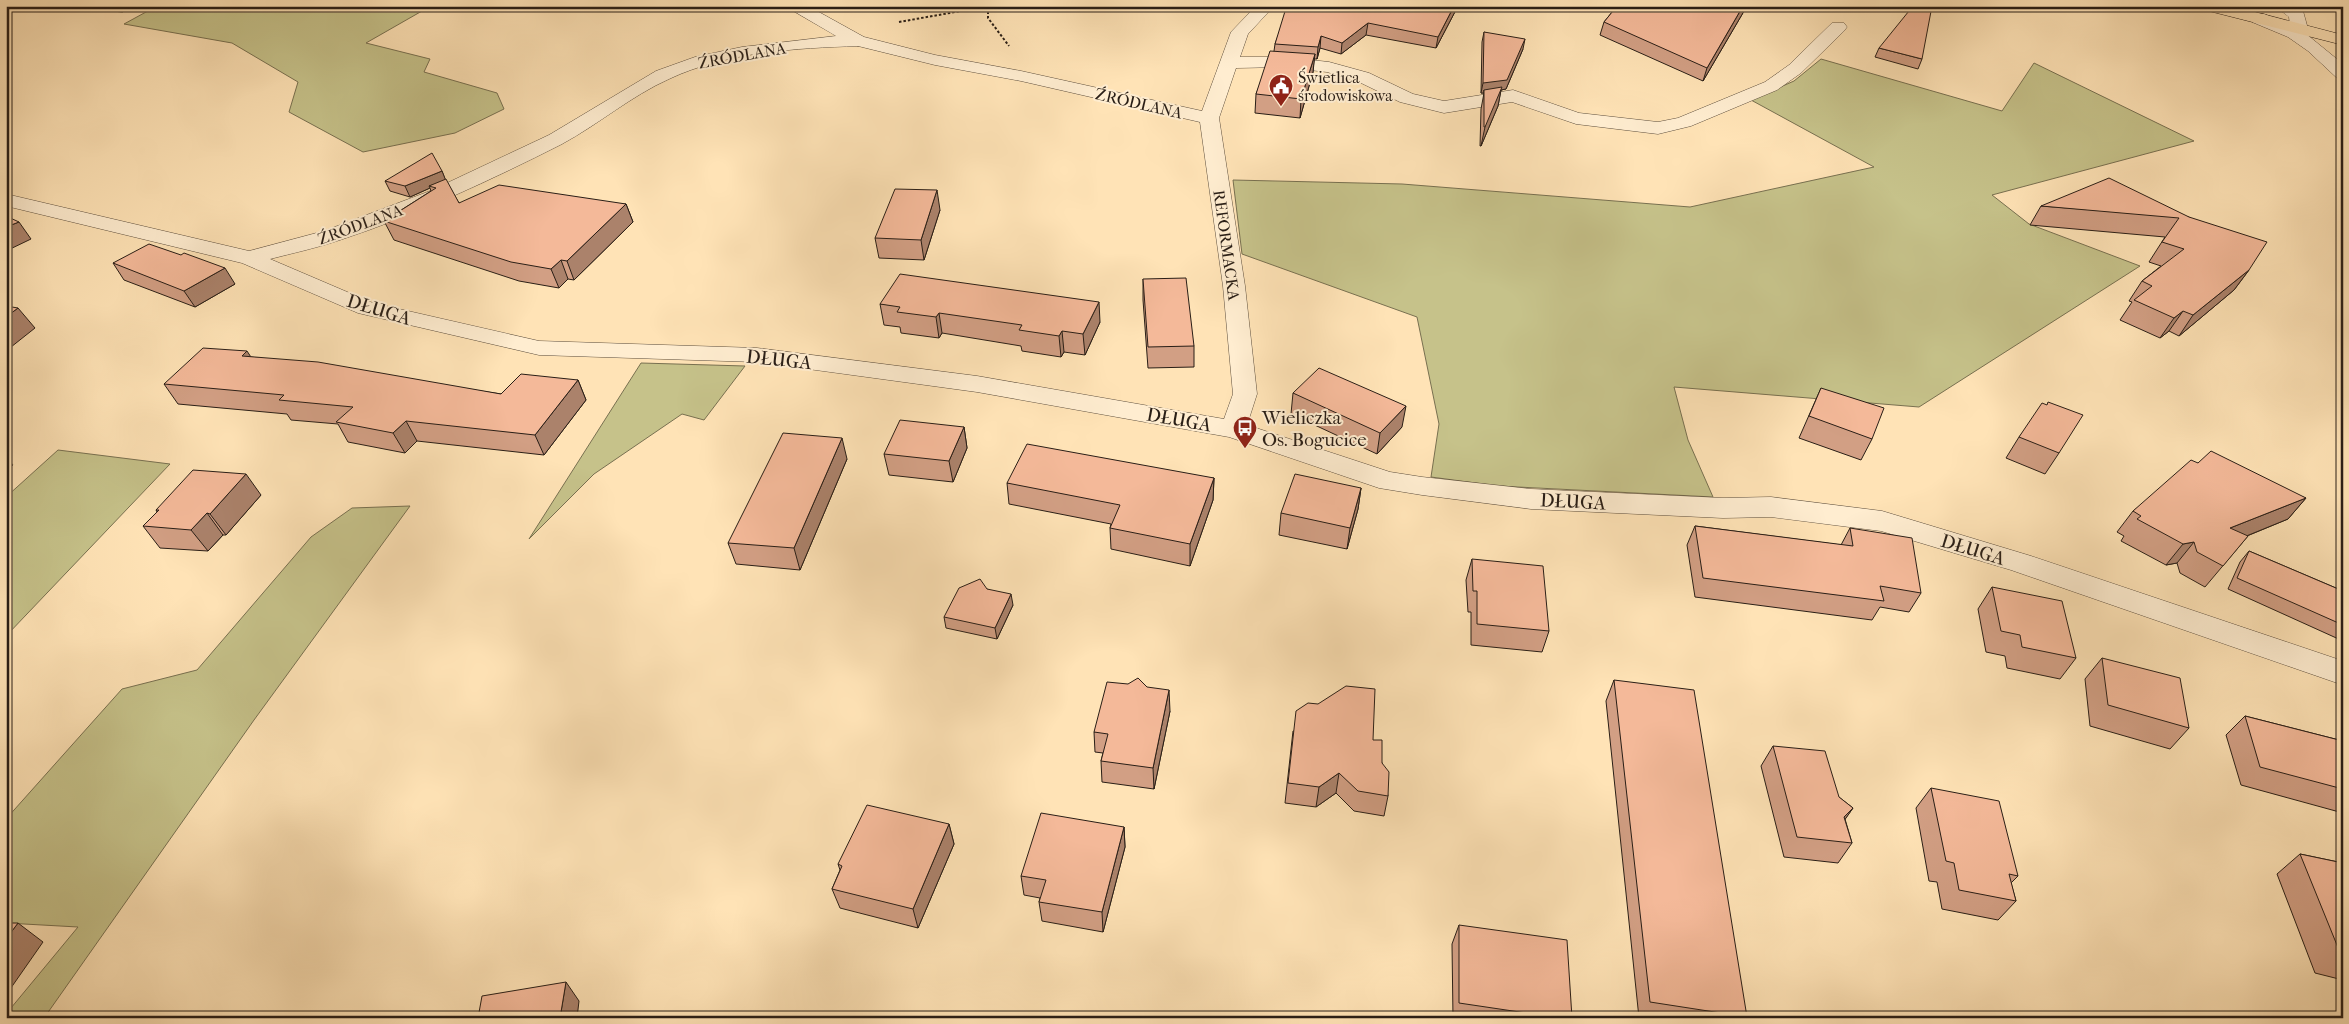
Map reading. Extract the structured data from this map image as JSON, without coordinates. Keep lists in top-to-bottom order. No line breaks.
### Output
{"streets":{"street":["ŹRÓDLANA","REFORMACKA","DŁUGA"]},"crossings":[["ŹRÓDLANA","REFORMACKA"],["ŹRÓDLANA","DŁUGA"],["REFORMACKA","DŁUGA"]],"places":{"public building":["Świetlica środowiskowa"],"bus stop":["Wieliczka Os. Bogucice"]}}
